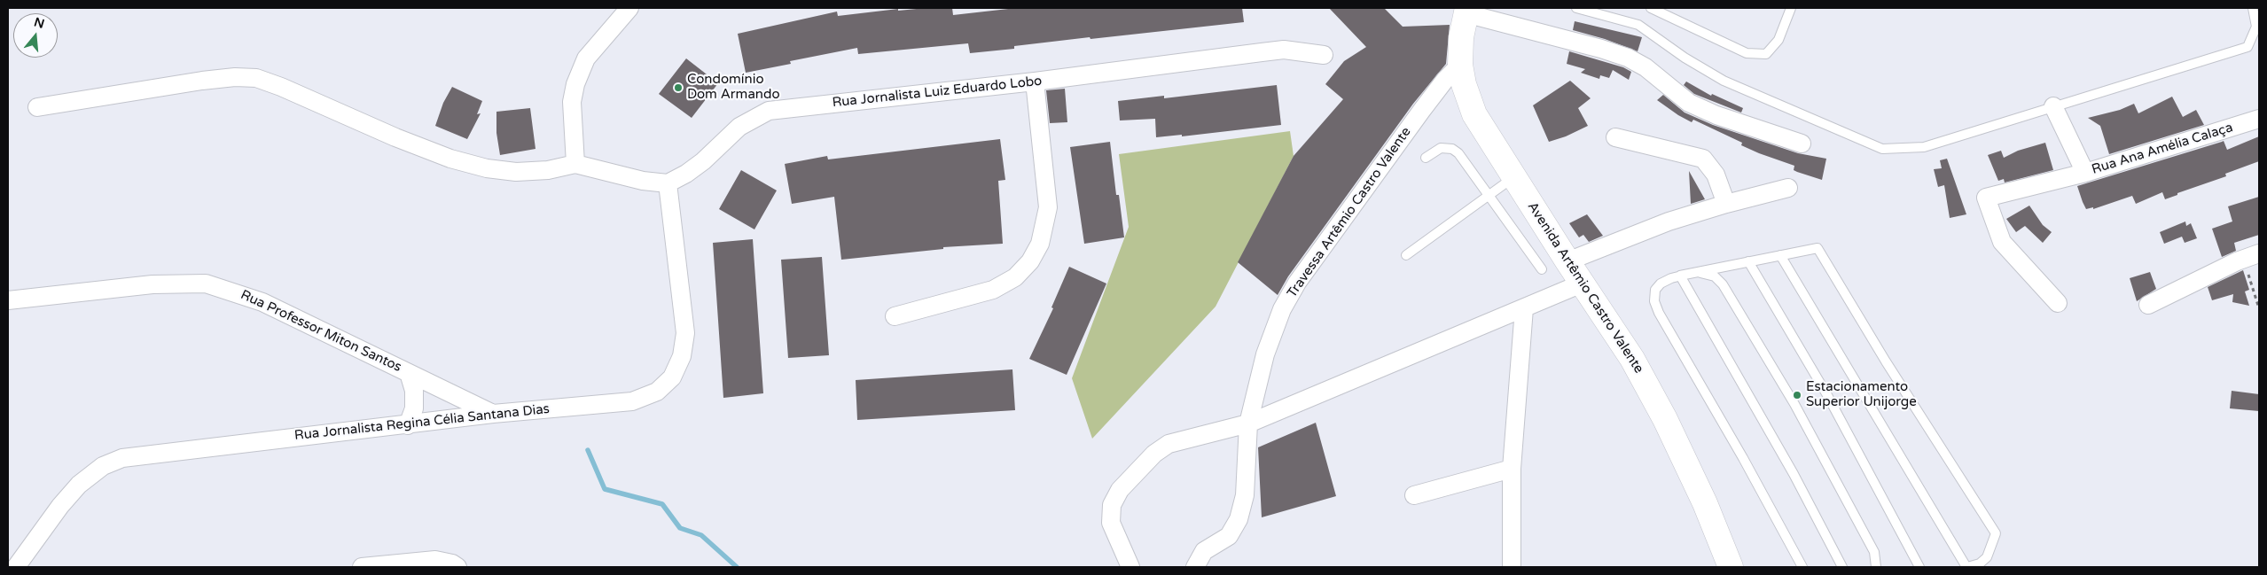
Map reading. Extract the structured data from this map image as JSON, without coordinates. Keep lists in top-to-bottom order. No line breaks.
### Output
{"streets":{"main road":["Avenida Artêmio Castro Valente"],"street":["Rua Jornalista Luiz Eduardo Lobo","Rua Ana Amélia Calaça","Travessa Artêmio Castro Valente","Rua Professor Miton Santos","Rua Jornalista Regina Célia Santana Dias"]},"crossings":[["Rua Jornalista Luiz Eduardo Lobo","Rua Jornalista Regina Célia Santana Dias"],["Travessa Artêmio Castro Valente","Avenida Artêmio Castro Valente"],["Rua Professor Miton Santos","Rua Jornalista Regina Célia Santana Dias"]],"places":["Condomínio Dom Armando","Estacionamento Superior Unijorge"],"north":"top"}
